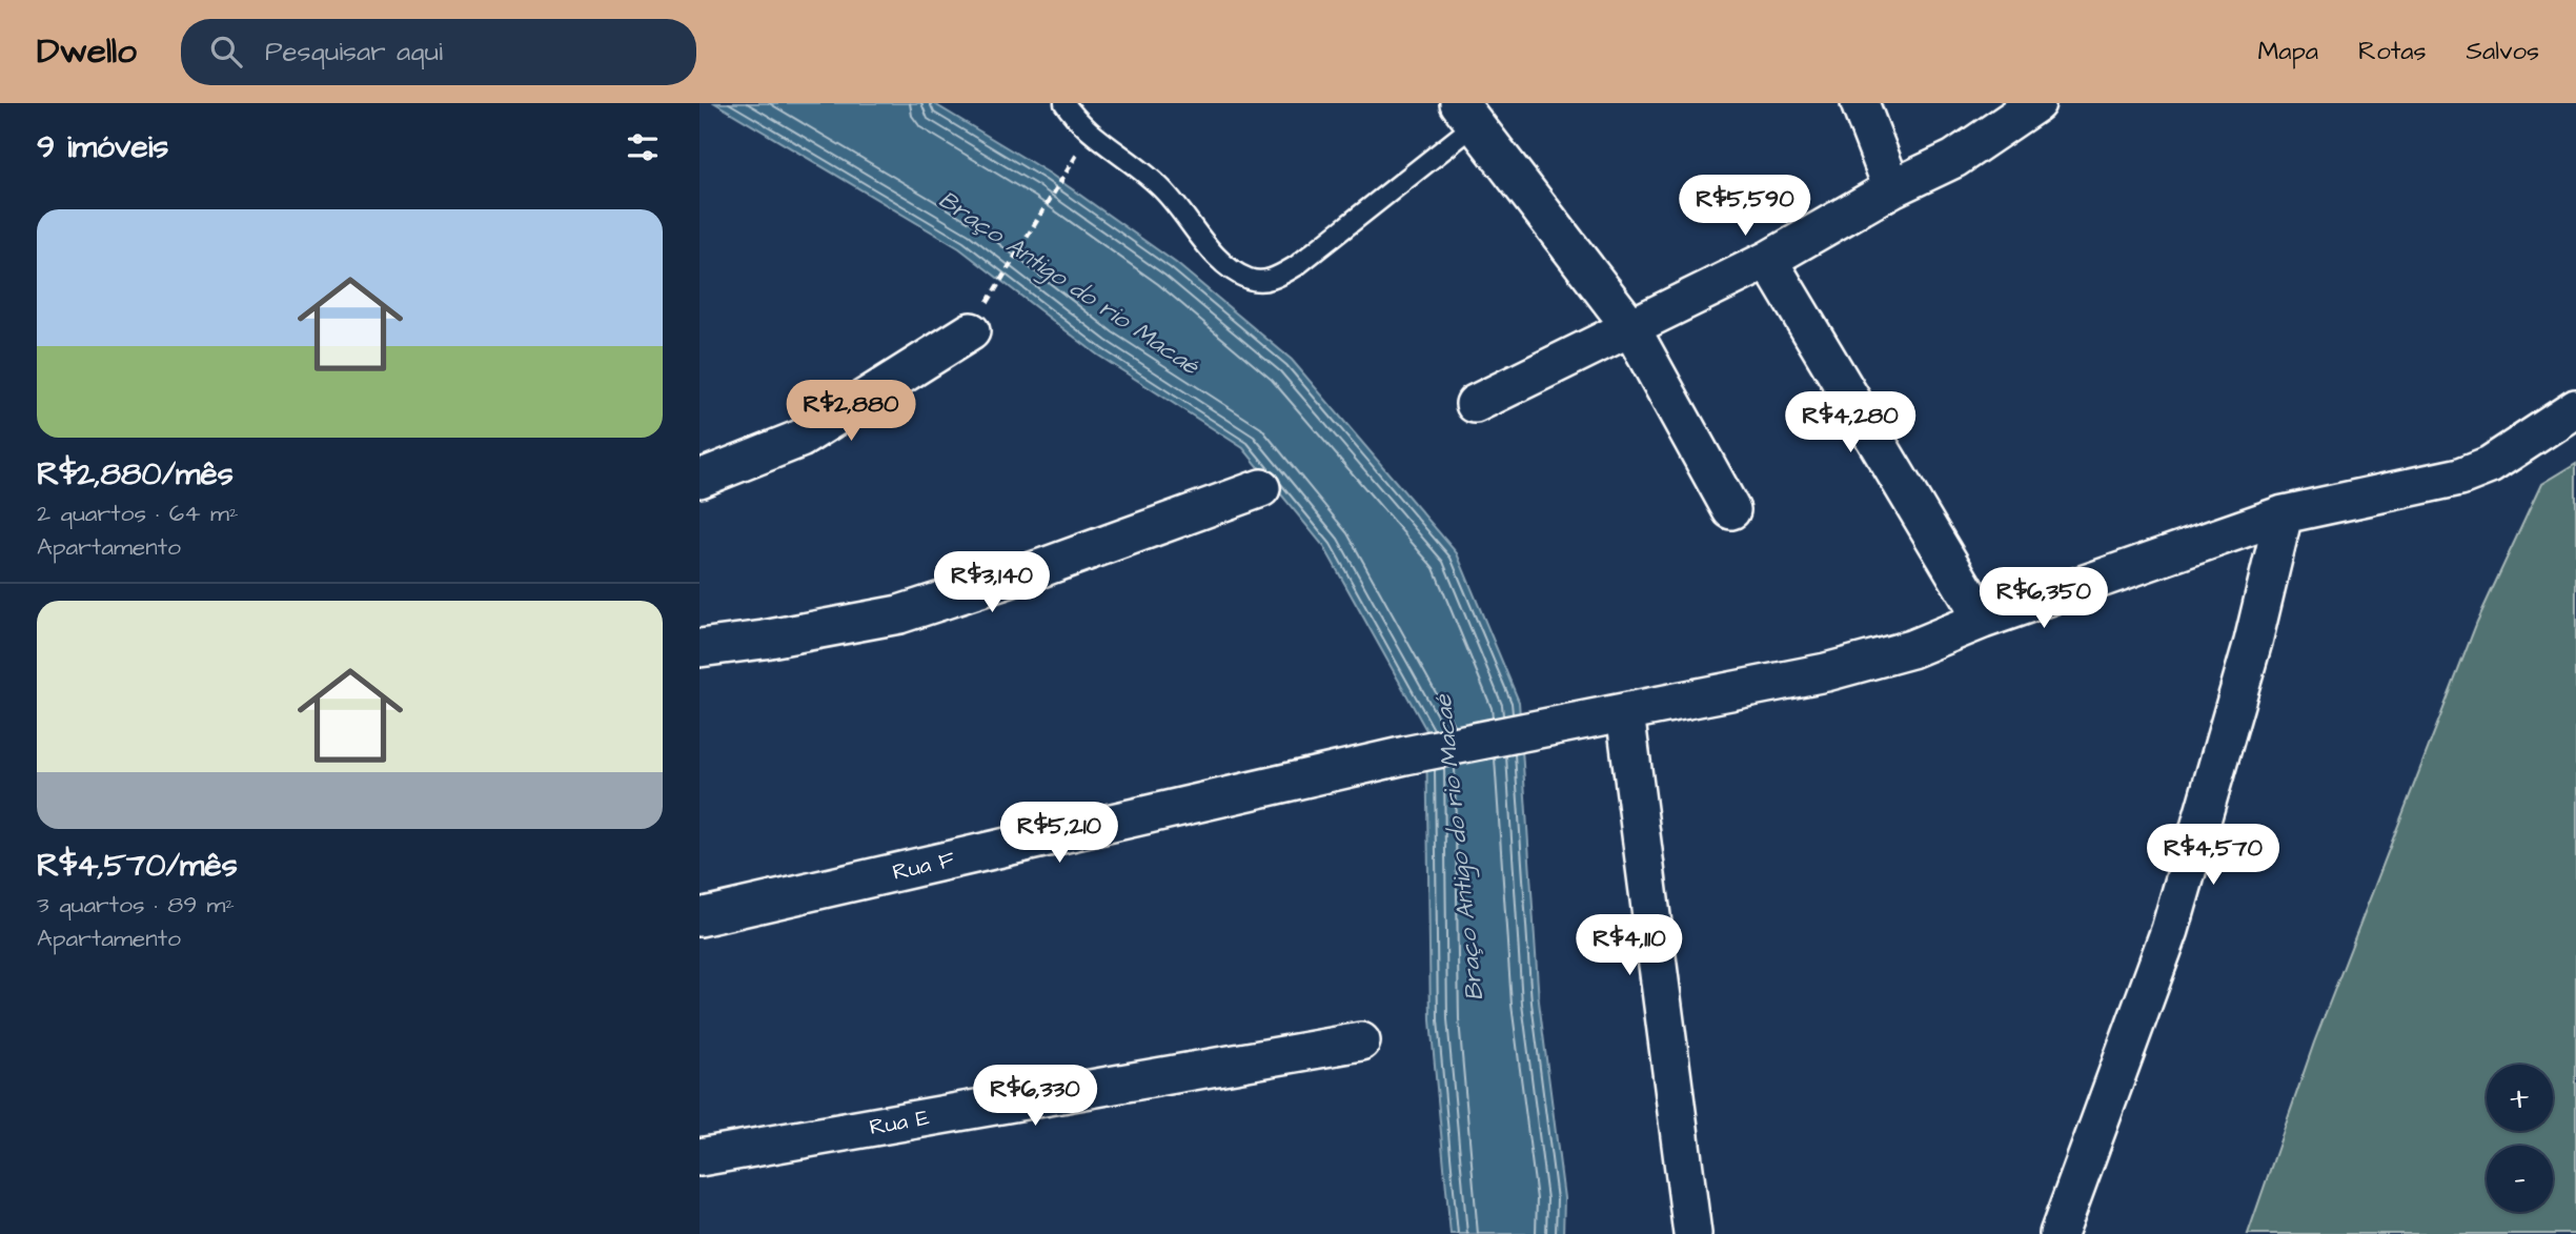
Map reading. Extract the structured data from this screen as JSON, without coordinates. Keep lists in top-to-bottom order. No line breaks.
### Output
{"streets":{"street":["Rua F","Rua E"]},"water":["Braço Antigo do rio Macaé"],"page":{"header":"Dwello","search":"Pesquisar aqui","nav":["Mapa","Rotas","Salvos"],"heading":"9 imóveis","price":["R$5,590","R$2,880","R$4,280","R$3,140","R$6,350","R$5,210","R$4,570","R$4,110","R$6,330"],"list":[{"name":"R$2,880/mês","note":"2 quartos · 64 m² · Apartamento"},{"name":"R$4,570/mês","note":"3 quartos · 89 m² · Apartamento"}],"map_buttons":["+","−"]}}
